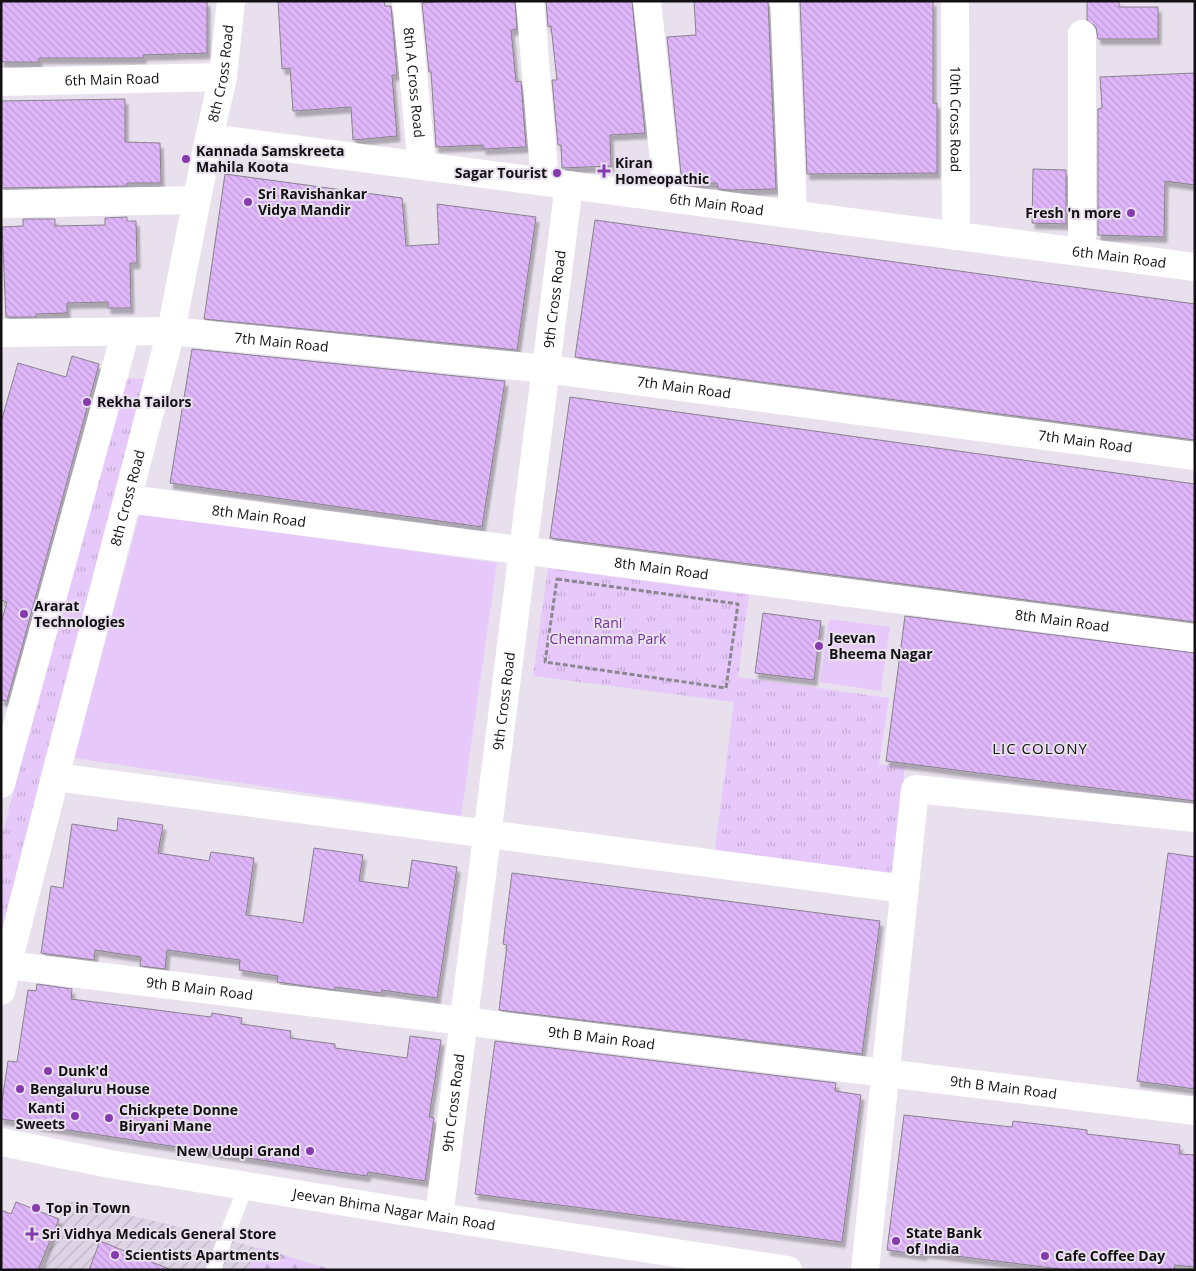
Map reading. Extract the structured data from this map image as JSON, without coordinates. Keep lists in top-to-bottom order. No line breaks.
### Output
{"streets":{"street":["8th Cross Road","6th Main Road","8th A Cross Road","10th Cross Road","9th Cross Road","7th Main Road","8th Main Road","9th B Main Road","Jeevan Bhima Nagar Main Road"]},"crossings":[["8th Cross Road","6th Main Road"],["8th Cross Road","7th Main Road"],["8th Cross Road","8th Main Road"],["8th Cross Road","9th B Main Road"],["6th Main Road","8th A Cross Road"],["6th Main Road","10th Cross Road"],["6th Main Road","9th Cross Road"],["9th Cross Road","7th Main Road"],["9th Cross Road","8th Main Road"],["9th Cross Road","9th B Main Road"],["9th Cross Road","Jeevan Bhima Nagar Main Road"]],"districts":["LIC COLONY"],"parks":["Rani Chennamma Park"],"places":{"other":["Kannada Samskreeta Mahila Koota","Sagar Tourist","Sri Ravishankar Vidya Mandir","Fresh 'n more","Rekha Tailors","Ararat Technologies","Jeevan Bheema Nagar","Dunk'd","Bengaluru House","Kanti Sweets","Chickpete Donne Biryani Mane","New Udupi Grand","Top in Town","State Bank of India","Scientists Apartments","Cafe Coffee Day"],"health":["Kiran Homeopathic","Sri Vidhya Medicals General Store"]}}
